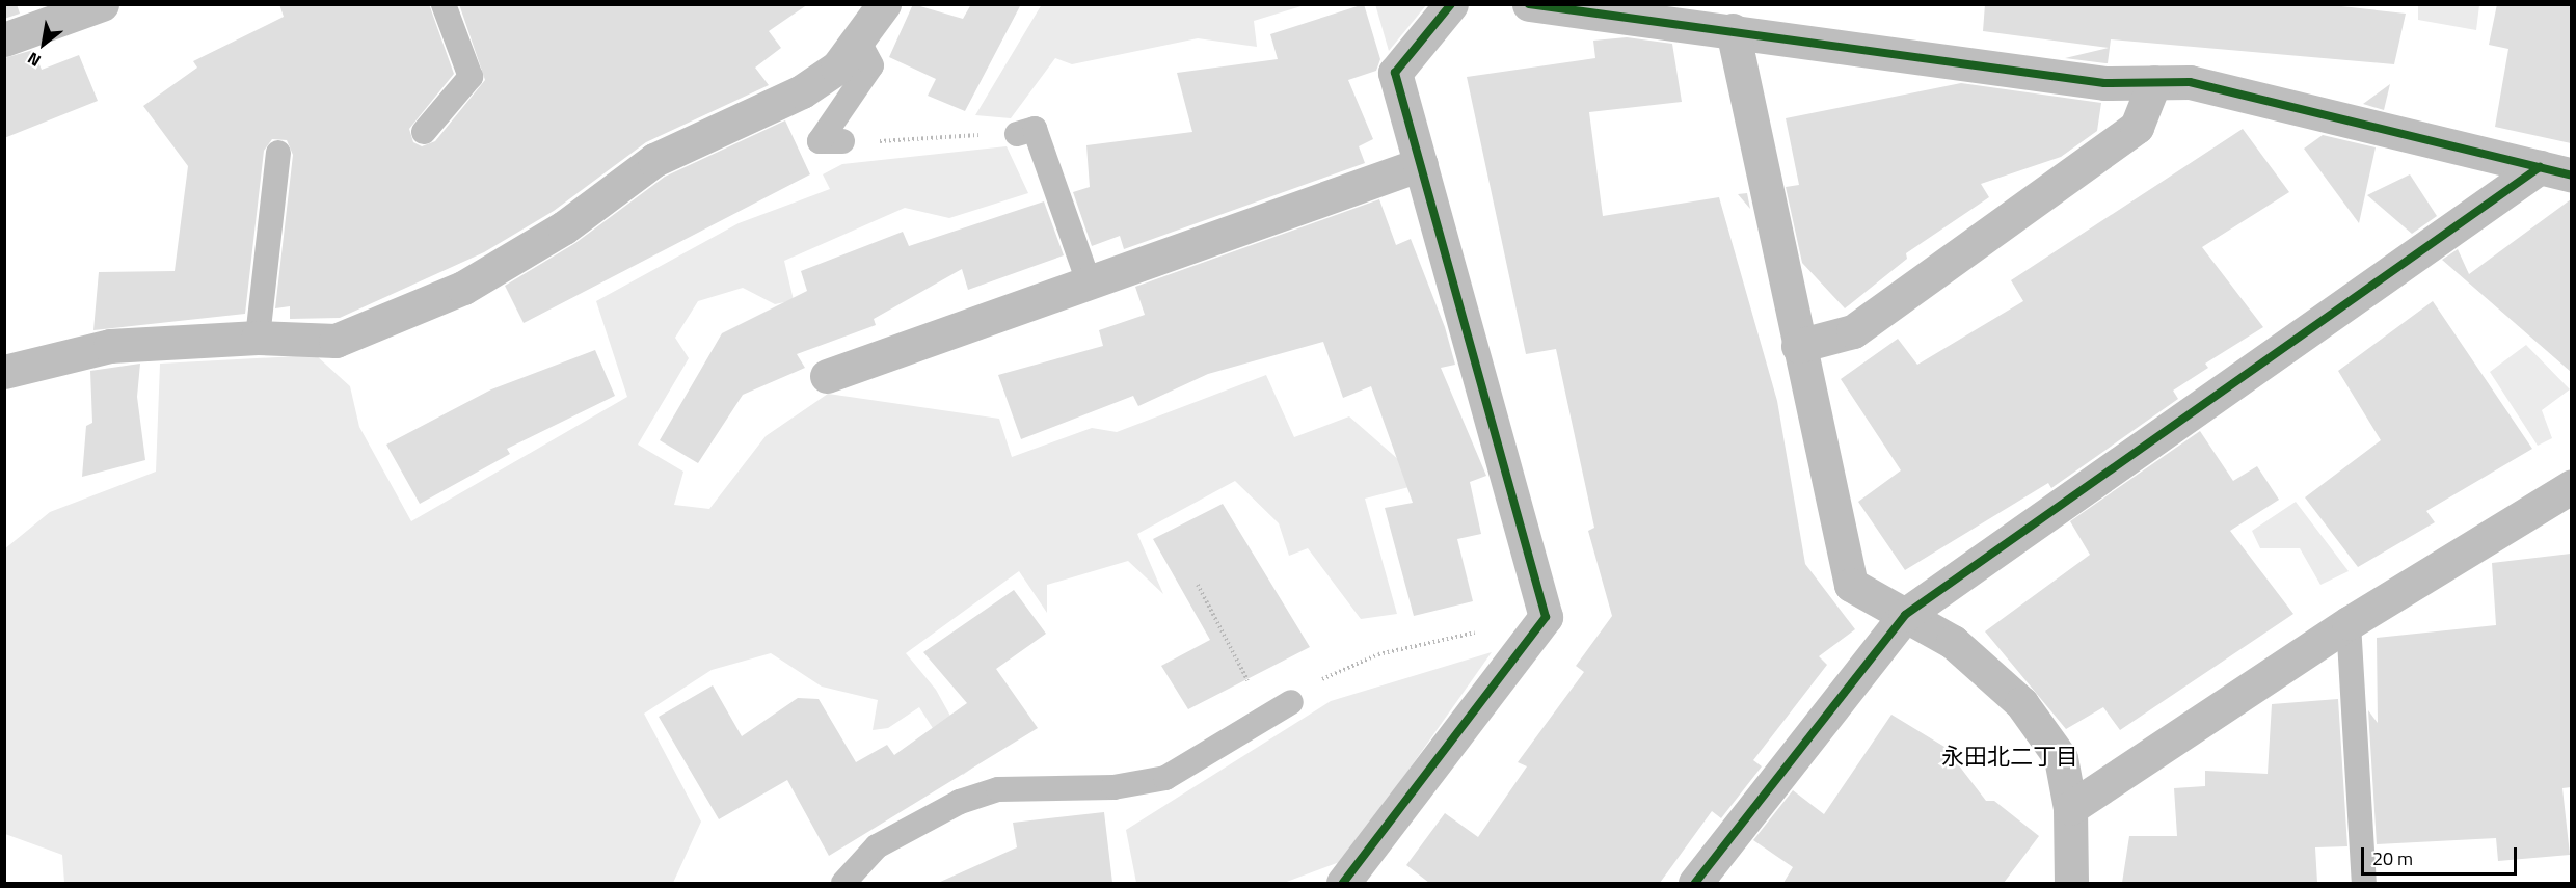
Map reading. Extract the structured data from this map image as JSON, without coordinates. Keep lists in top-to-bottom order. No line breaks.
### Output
{"districts":["永田北二丁目"],"scale_bar":"20 m","north":"bottom left"}
